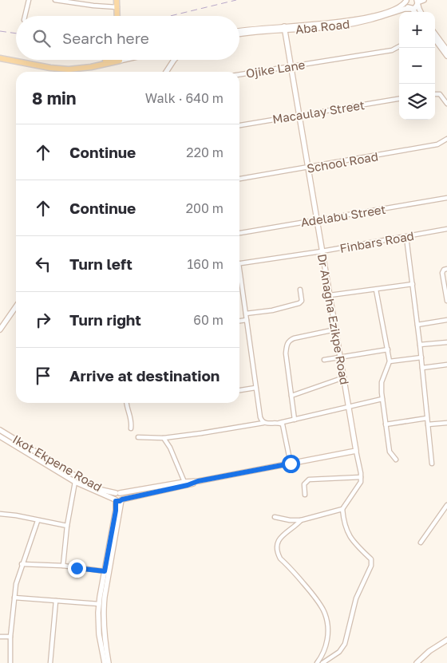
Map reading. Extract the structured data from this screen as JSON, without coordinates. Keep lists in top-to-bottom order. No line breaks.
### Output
{"streets":{"street":["Aba Road","Ojike Lane","Macaulay Street","School Road","Adelabu Street","Finbars Road","Dr Anagha Ezikpe Road","Ikot Ekpene Road"]},"crossings":[["Aba Road","Dr Anagha Ezikpe Road"],["Ojike Lane","Dr Anagha Ezikpe Road"],["Macaulay Street","Dr Anagha Ezikpe Road"],["School Road","Dr Anagha Ezikpe Road"],["Adelabu Street","Dr Anagha Ezikpe Road"],["Finbars Road","Dr Anagha Ezikpe Road"]],"page":{"map_buttons":["+","−"],"search":"Search here","heading":["8 min","Walk · 640 m"],"list":[["Continue","220 m"],["Continue","200 m"],["Turn left","160 m"],["Turn right","60 m"],"Arrive at destination"]}}
